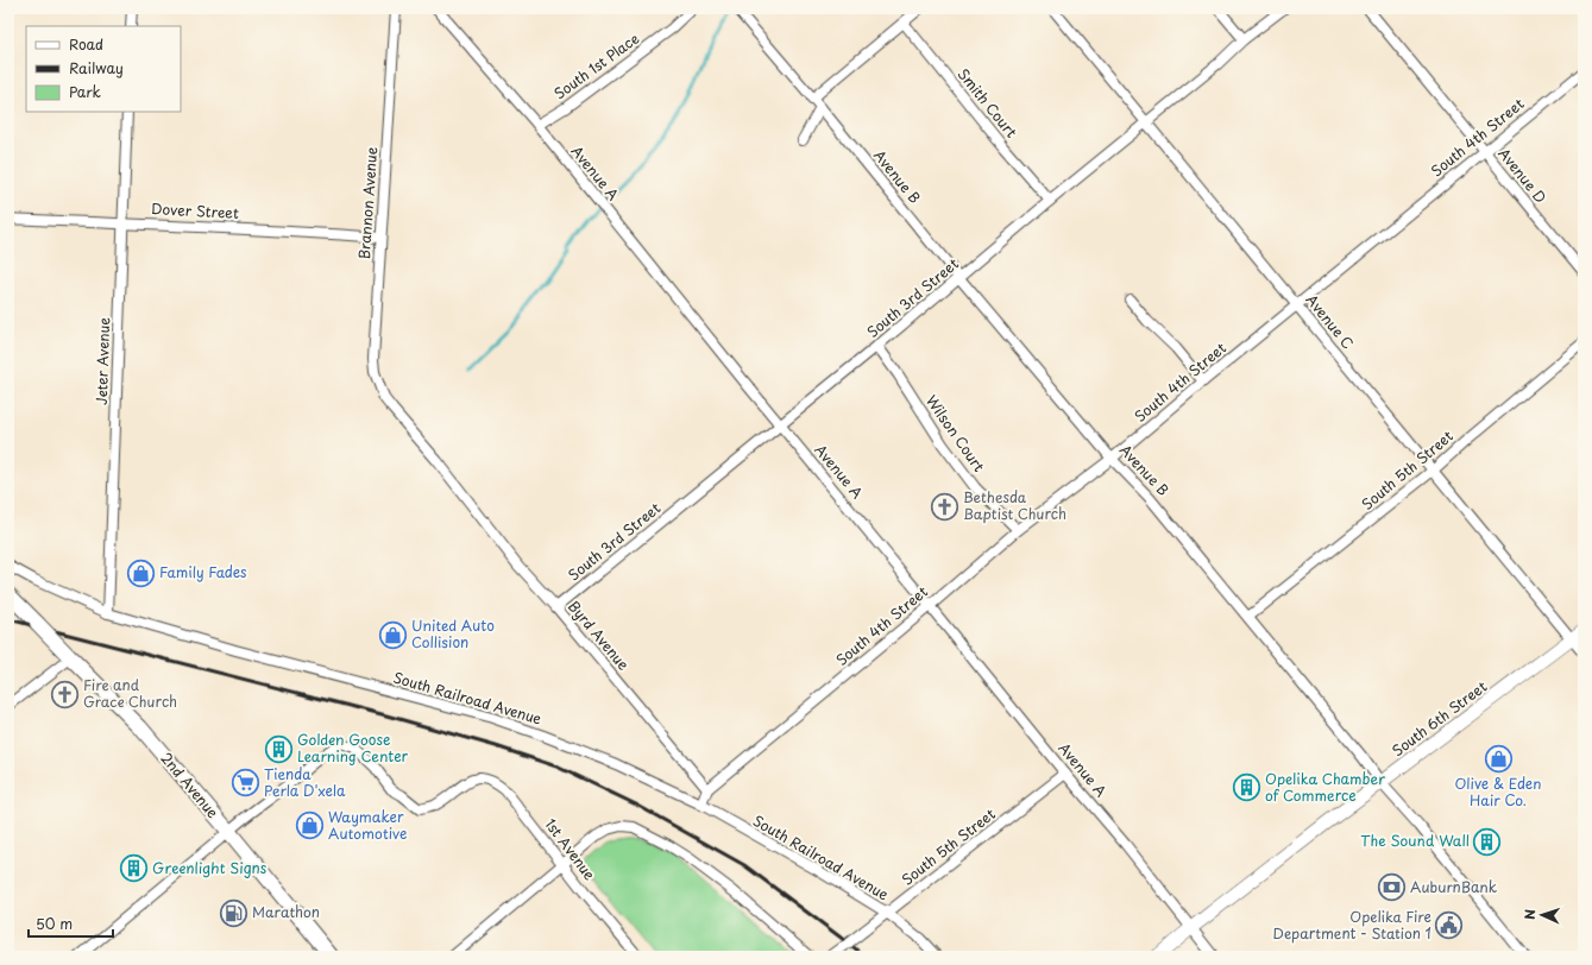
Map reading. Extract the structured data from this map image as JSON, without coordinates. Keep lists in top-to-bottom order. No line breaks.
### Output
{"streets":{"main road":["2nd Avenue"],"street":["South 1st Place","Smith Court","South 4th Street","Avenue A","Avenue D","Avenue B","Brannon Avenue","Dover Street","South 3rd Street","Avenue C","Jeter Avenue","Wilson Court","South 5th Street","Byrd Avenue","South Railroad Avenue","South 6th Street","1st Avenue"]},"crossings":[["South 1st Place","Avenue A"],["Smith Court","South 3rd Street"],["South 4th Street","Avenue A"],["South 4th Street","Avenue D"],["South 4th Street","Avenue B"],["South 4th Street","Avenue C"],["South 4th Street","Wilson Court"],["South 4th Street","Byrd Avenue"],["Avenue A","South 3rd Street"],["Avenue A","South 5th Street"],["Avenue A","South 6th Street"],["Avenue B","South 3rd Street"],["Avenue B","South 5th Street"],["Avenue B","South 6th Street"],["Brannon Avenue","Dover Street"],["Brannon Avenue","Byrd Avenue"],["Dover Street","Jeter Avenue"],["South 3rd Street","Avenue C"],["South 3rd Street","Wilson Court"],["South 3rd Street","Byrd Avenue"],["Avenue C","South 5th Street"],["Avenue C","South 6th Street"],["Jeter Avenue","South Railroad Avenue"],["South 5th Street","South Railroad Avenue"],["2nd Avenue","1st Avenue"]],"places":{"church":["Bethesda Baptist Church","Fire and Grace Church"],"shop":["Family Fades","United Auto Collision","Olive & Eden Hair Co.","Waymaker Automotive"],"building":["Golden Goose Learning Center","Opelika Chamber of Commerce","The Sound Wall","Greenlight Signs"],"supermarket":["Tienda Perla D'xela"],"bank":["AuburnBank"],"fuel station":["Marathon"],"public building":["Opelika Fire Department - Station 1"]},"legend":["Road","Railway","Park"],"scale_bar":"50 m","north":"left"}
